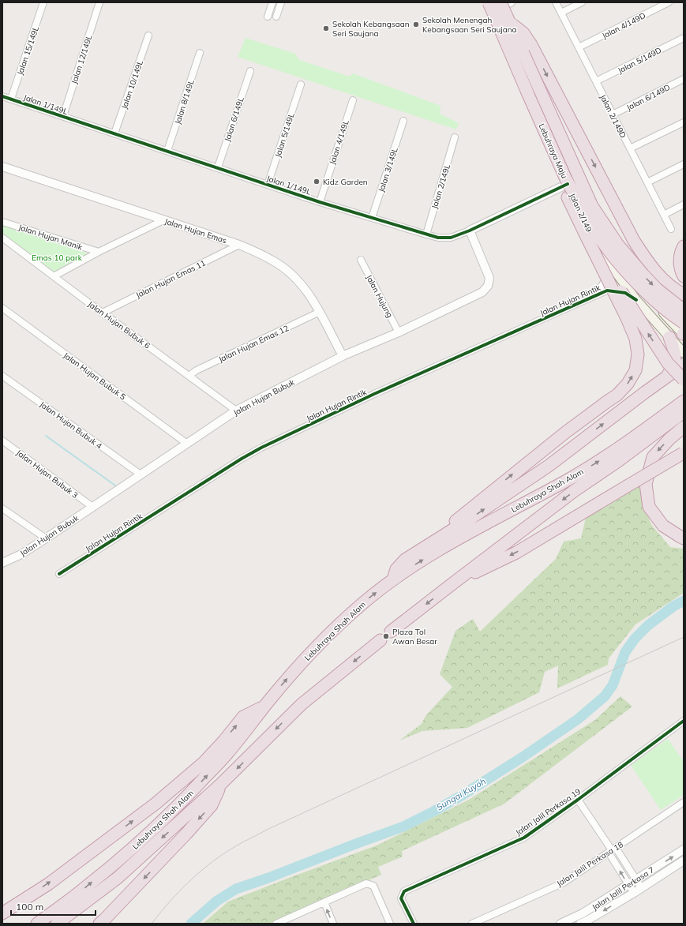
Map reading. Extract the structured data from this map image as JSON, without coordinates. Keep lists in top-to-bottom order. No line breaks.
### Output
{"streets":{"highway":["Lebuhraya Maju","Lebuhraya Shah Alam"],"main road":["Jalan 2/149"],"street":["Jalan 4/149D","Jalan 15/149L","Jalan 12/149L","Jalan 5/149D","Jalan 10/149L","Jalan 6/149D","Jalan 8/149L","Jalan 1/149L","Jalan 2/149D","Jalan 6/149L","Jalan 5/149L","Jalan 4/149L","Jalan 3/149L","Jalan 2/149L","Jalan Hujan Emas","Jalan Hujan Manik","Jalan Hujan Emas 11","Jalan Hujung","Jalan Hujan Rintik","Jalan Hujan Bubuk 6","Jalan Hujan Emas 12","Jalan Hujan Bubuk 5","Jalan Hujan Bubuk","Jalan Hujan Bubuk 4","Jalan Hujan Bubuk 3","Jalan Jalil Perkasa 19","Jalan Jalil Perkasa 18","Jalan Jalil Perkasa 7"]},"crossings":[["Jalan 4/149D","Jalan 2/149D"],["Jalan 15/149L","Jalan 1/149L"],["Jalan 12/149L","Jalan 1/149L"],["Jalan 5/149D","Jalan 2/149D"],["Jalan 10/149L","Jalan 1/149L"],["Jalan 6/149D","Jalan 2/149D"],["Jalan 8/149L","Jalan 1/149L"],["Jalan 1/149L","Jalan 6/149L"],["Jalan 1/149L","Jalan 5/149L"],["Jalan 1/149L","Jalan 4/149L"],["Jalan 1/149L","Lebuhraya Maju"],["Jalan 1/149L","Jalan 3/149L"],["Jalan 1/149L","Jalan 2/149L"],["Jalan 1/149L","Jalan 2/149"],["Jalan 1/149L","Jalan Hujan Bubuk"],["Lebuhraya Maju","Jalan 2/149"],["Jalan 2/149","Jalan Hujan Rintik"],["Jalan Hujan Emas","Jalan Hujan Emas 11"],["Jalan Hujan Emas","Jalan Hujan Emas 12"],["Jalan Hujan Emas","Jalan Hujan Bubuk"],["Jalan Hujan Emas 11","Jalan Hujan Bubuk 6"],["Jalan Hujung","Jalan Hujan Bubuk"],["Jalan Hujan Bubuk 6","Jalan Hujan Emas 12"],["Jalan Hujan Bubuk 6","Jalan Hujan Bubuk"],["Jalan Hujan Bubuk 5","Jalan Hujan Bubuk"],["Jalan Hujan Bubuk","Jalan Hujan Bubuk 4"],["Jalan Hujan Bubuk","Jalan Hujan Bubuk 3"]],"water":["Sungai Kuyoh"],"parks":["Emas 10 park"],"places":["Sekolah Menengah Kebangsaan Seri Saujana","Sekolah Kebangsaan Seri Saujana","Kidz Garden","Plaza Tol Awan Besar"],"scale_bar":"100 m"}
